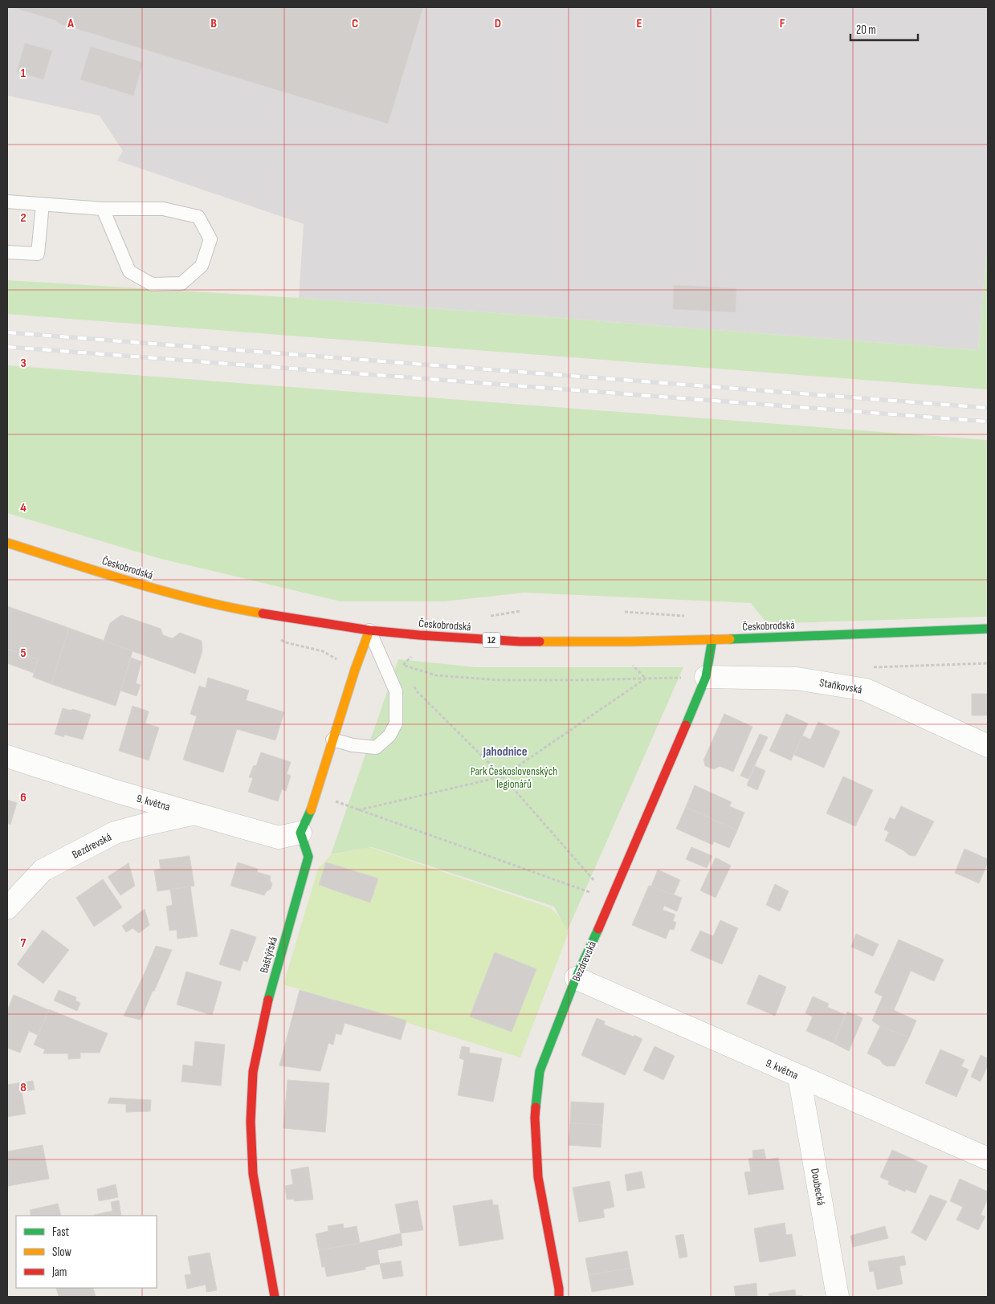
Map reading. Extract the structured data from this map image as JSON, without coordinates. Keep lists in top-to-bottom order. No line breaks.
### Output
{"streets":{"street":["Českobrodská","12","Staňkovská","9. května","Bezdrevská","Baštýřská","Doubecká"]},"crossings":[["Českobrodská","Bezdrevská"],["Staňkovská","Bezdrevská"],["9. května","Bezdrevská"],["9. května","Baštýřská"],["9. května","Doubecká"]],"districts":["Jahodnice"],"parks":["Park Československých legionářů"],"legend":["Fast","Slow","Jam"],"scale_bar":"20 m","grid":{"columns":["A","B","C","D","E","F"],"rows":["1","2","3","4","5","6","7","8"]}}
